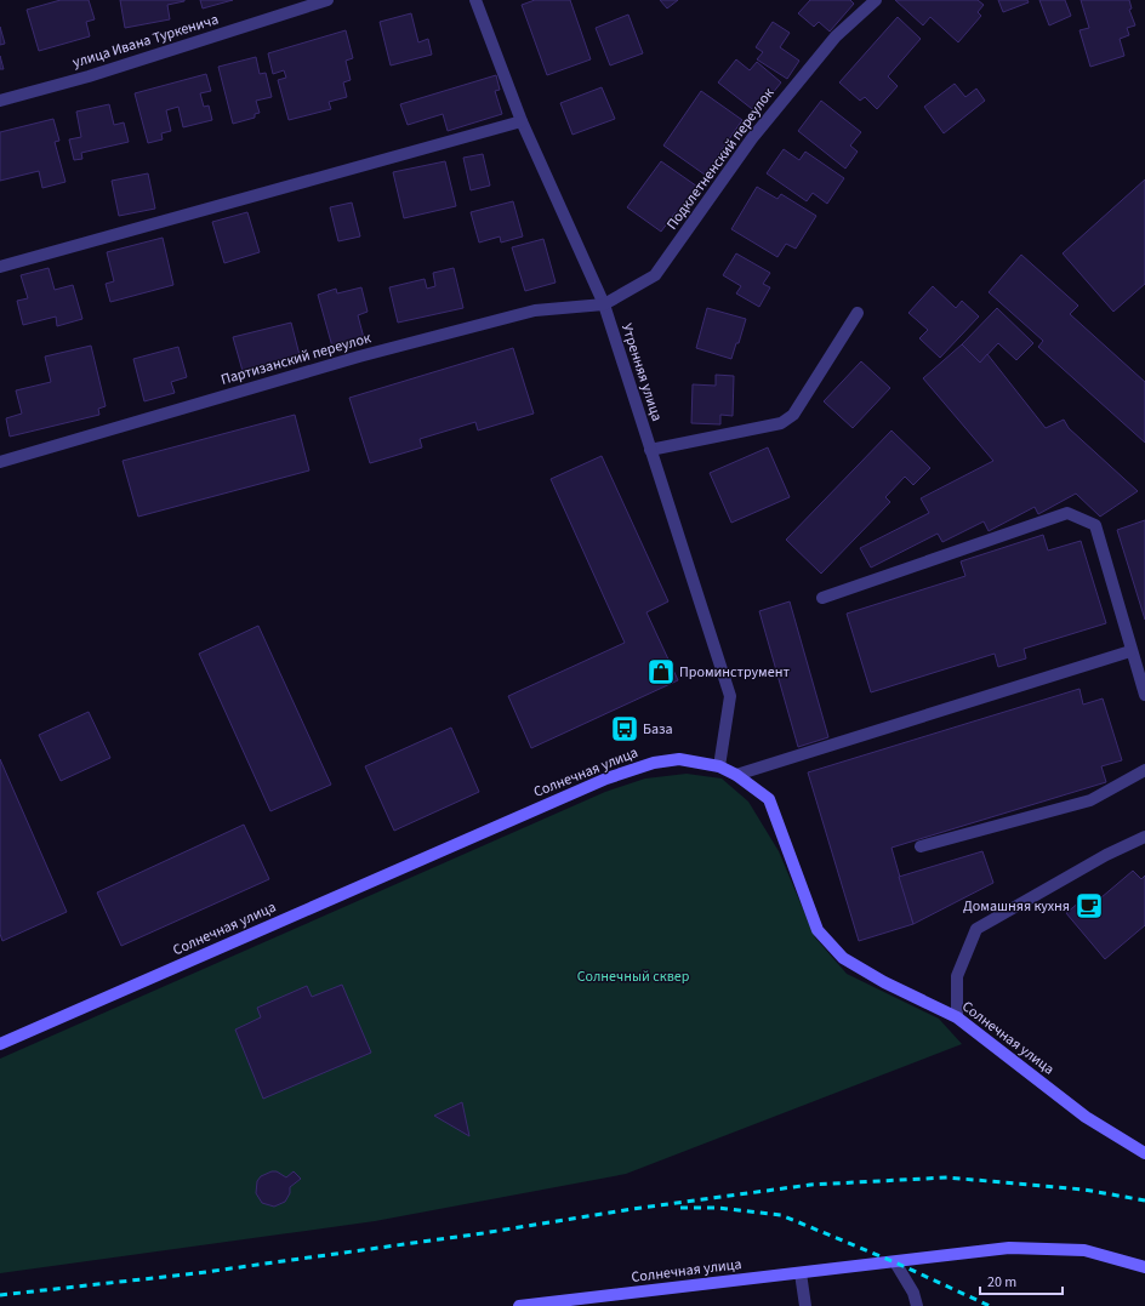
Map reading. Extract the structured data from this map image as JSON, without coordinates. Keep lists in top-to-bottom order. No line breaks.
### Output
{"streets":{"main road":["Солнечная улица"],"street":["улица Ивана Туркенича","Подклетненский переулок","Партизанский переулок","Утренняя улица"]},"crossings":[["Подклетненский переулок","Партизанский переулок"],["Подклетненский переулок","Утренняя улица"],["Партизанский переулок","Утренняя улица"],["Утренняя улица","Солнечная улица"]],"parks":["Солнечный сквер"],"places":{"shop":["Проминструмент"],"bus stop":["База"],"cafe":["Домашняя кухня"]},"scale_bar":"20 m"}
